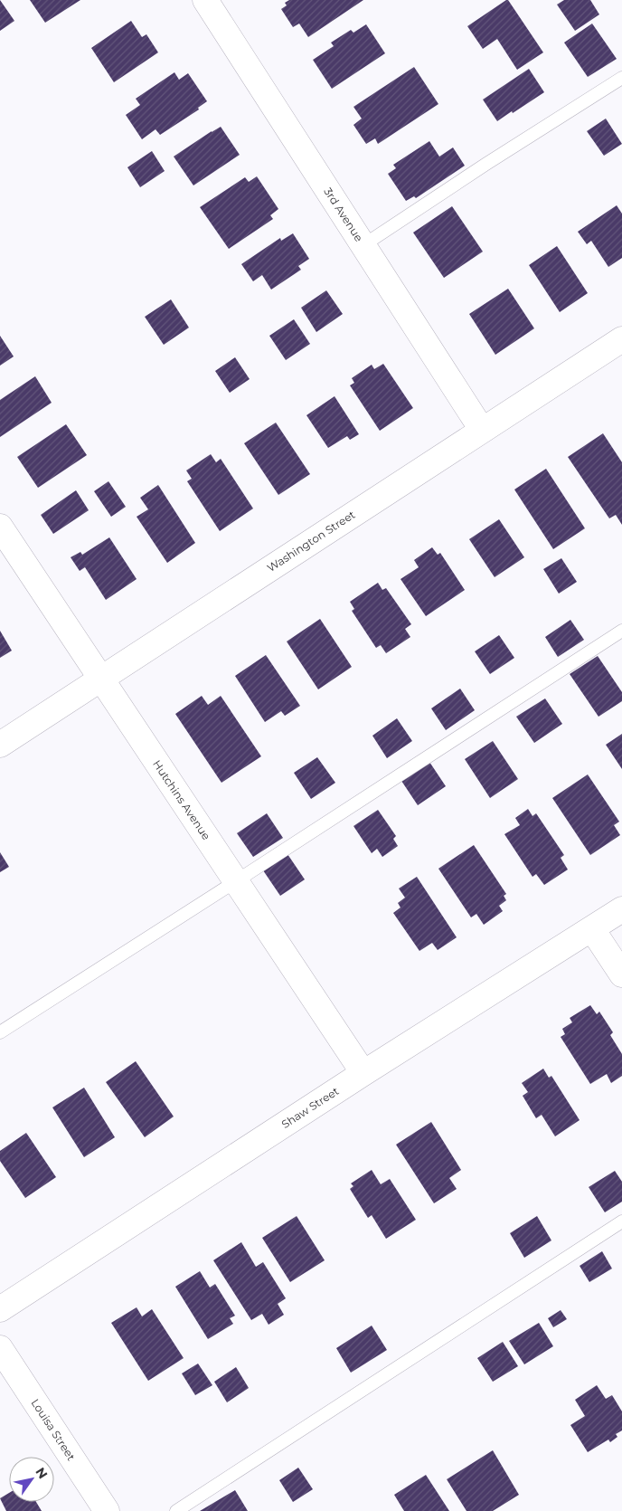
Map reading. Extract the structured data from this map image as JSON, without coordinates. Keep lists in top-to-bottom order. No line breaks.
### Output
{"streets":{"street":["3rd Avenue","Washington Street","Hutchins Avenue","Shaw Street","Louisa Street"]},"crossings":[["3rd Avenue","Washington Street"],["Washington Street","Hutchins Avenue"],["Hutchins Avenue","Shaw Street"]],"north":"top right"}
